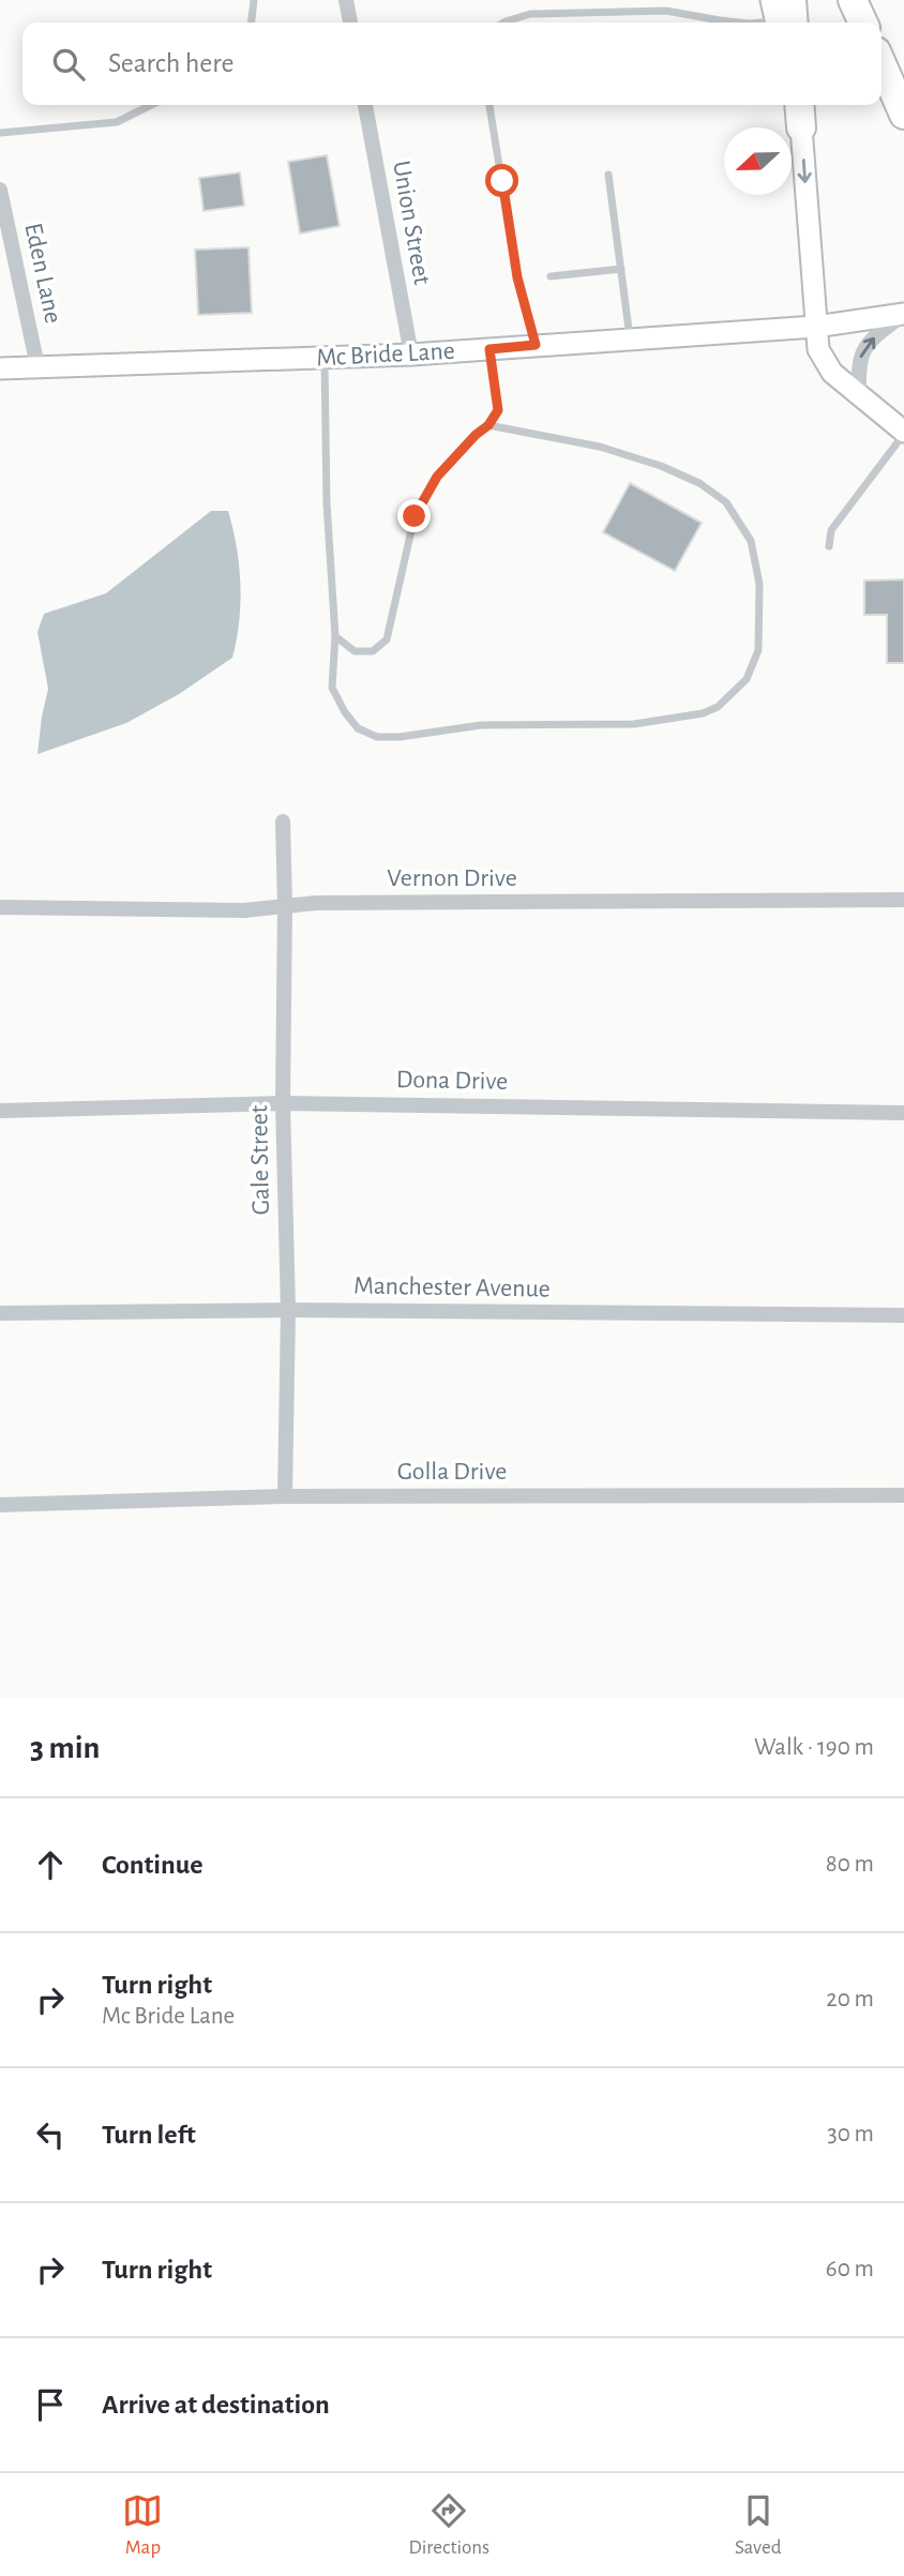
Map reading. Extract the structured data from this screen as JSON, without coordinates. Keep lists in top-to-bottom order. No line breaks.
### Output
{"streets":{"street":["Union Street","Eden Lane","Mc Bride Lane","Vernon Drive","Dona Drive","Gale Street","Manchester Avenue","Golla Drive"]},"crossings":[["Union Street","Mc Bride Lane"],["Eden Lane","Mc Bride Lane"],["Vernon Drive","Gale Street"],["Dona Drive","Gale Street"],["Gale Street","Manchester Avenue"],["Gale Street","Golla Drive"]],"north":"left","page":{"search":"Search here","heading":["3 min","Walk · 190 m"],"list":[["Continue","80 m"],["Turn right","Mc Bride Lane","20 m"],["Turn left","30 m"],["Turn right","60 m"],"Arrive at destination"],"nav":["Map","Directions","Saved"]}}
